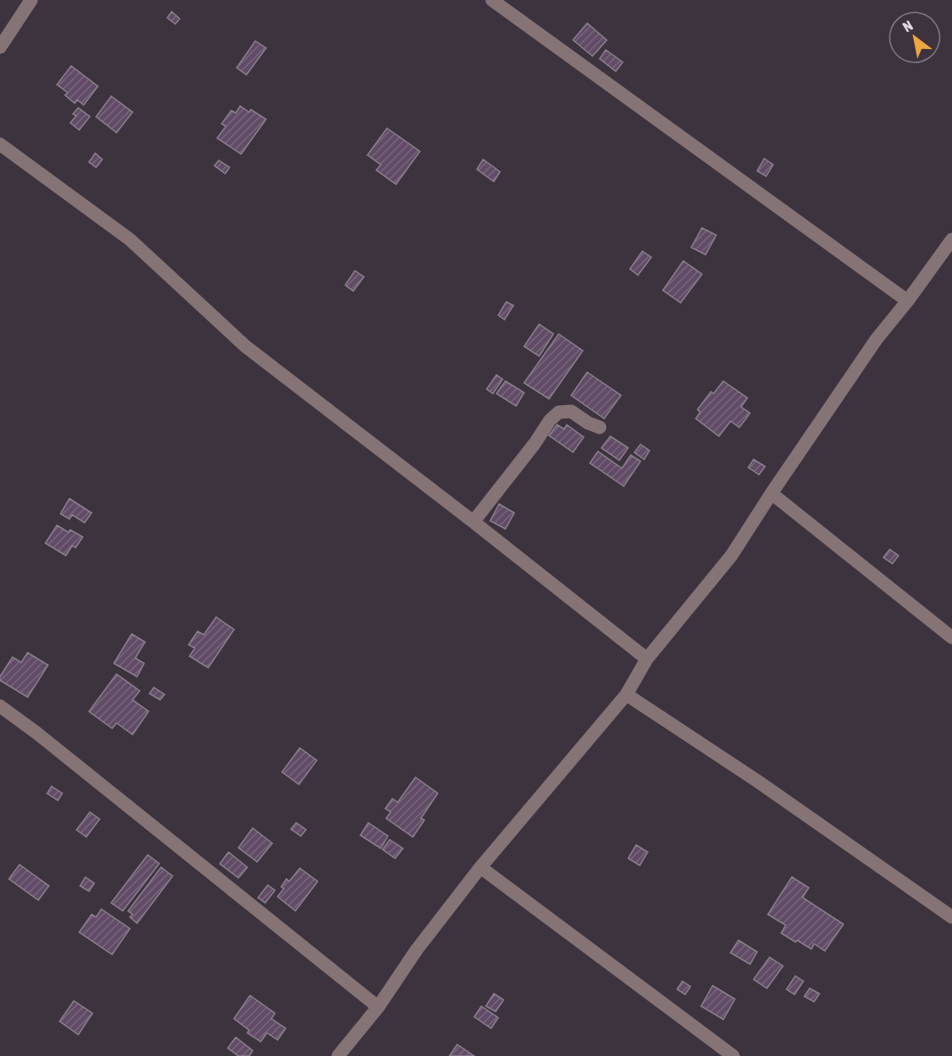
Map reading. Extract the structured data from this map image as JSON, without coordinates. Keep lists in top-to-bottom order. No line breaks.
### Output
{"north":"top left"}
